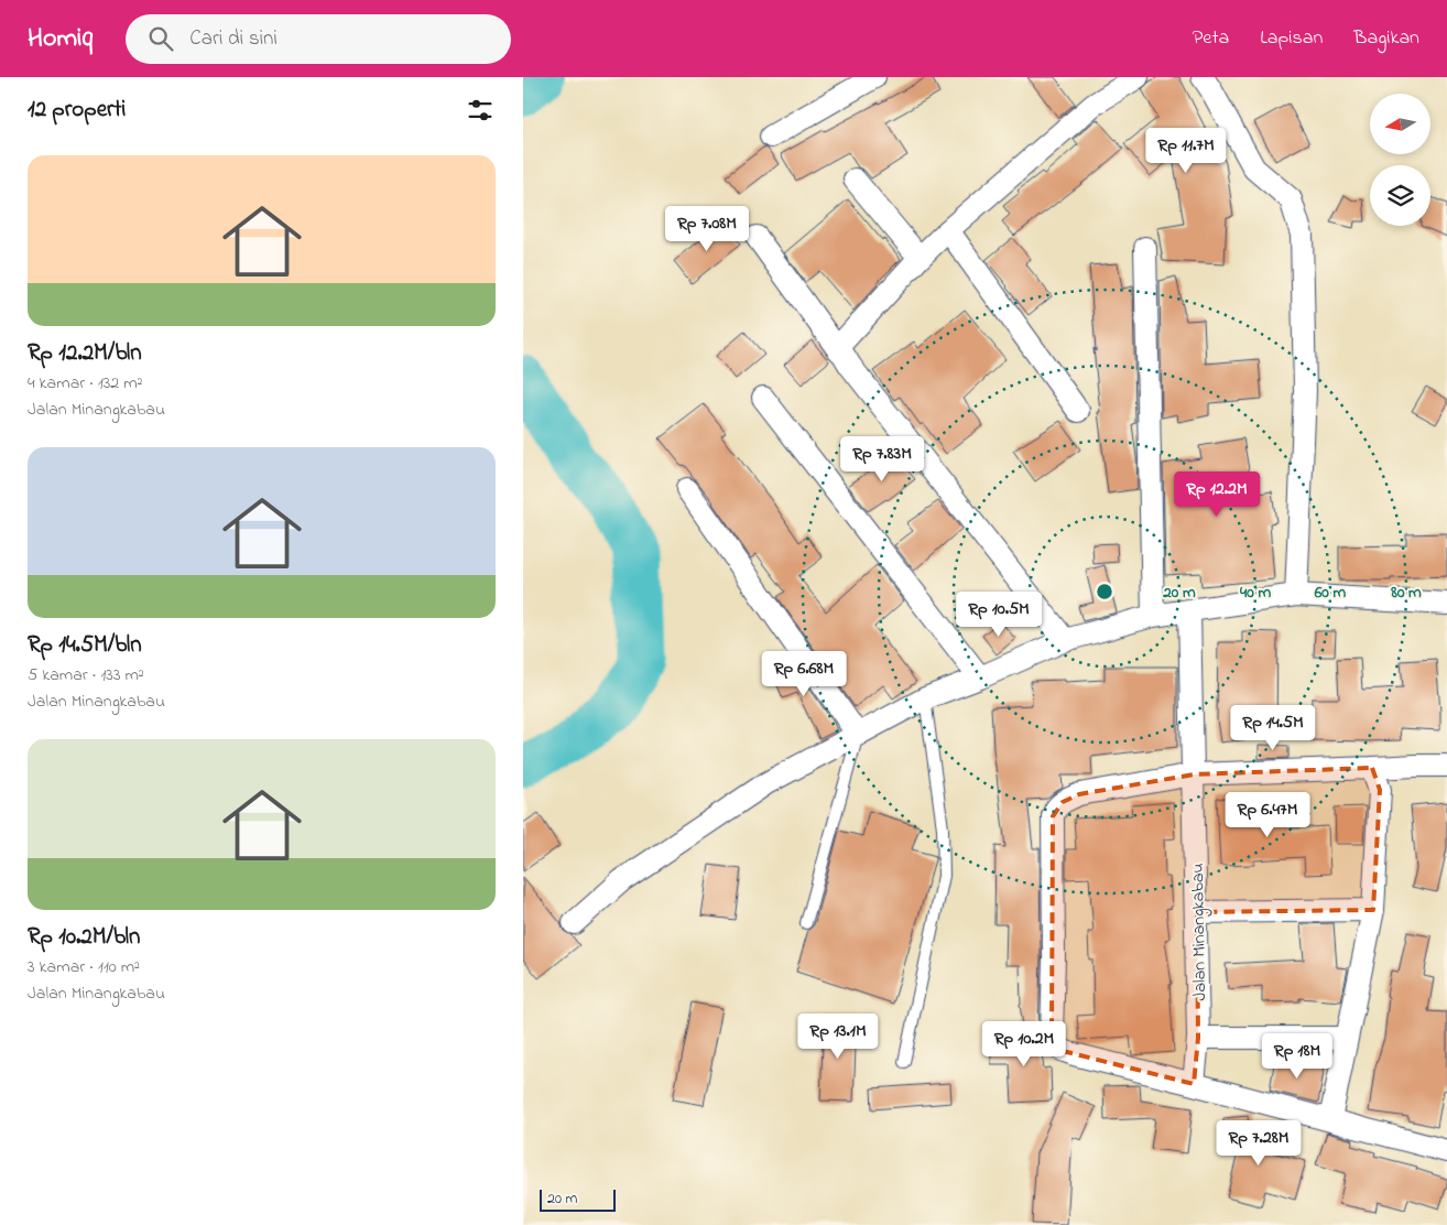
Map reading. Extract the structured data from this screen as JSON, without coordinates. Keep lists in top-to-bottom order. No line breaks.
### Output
{"streets":{"street":["Jalan Minangkabau"]},"scale_bar":"20 m","north":"left","page":{"header":"Homiq","search":"Cari di sini","nav":["Peta","Lapisan","Bagikan"],"heading":"12 properti","price":["Rp 11.7M","Rp 7.08M","Rp 7.83M","Rp 12.2M","Rp 10.5M","Rp 6.68M","Rp 14.5M","Rp 6.47M","Rp 13.1M","Rp 10.2M","Rp 18M","Rp 7.28M"],"list":[{"name":"Rp 12.2M/bln","note":"4 kamar · 132 m² · Jalan Minangkabau"},{"name":"Rp 14.5M/bln","note":"5 kamar · 133 m² · Jalan Minangkabau"},{"name":"Rp 10.2M/bln","note":"3 kamar · 110 m² · Jalan Minangkabau"}],"scale":"20 m"},"rings":["20 m","40 m","60 m","80 m"]}
